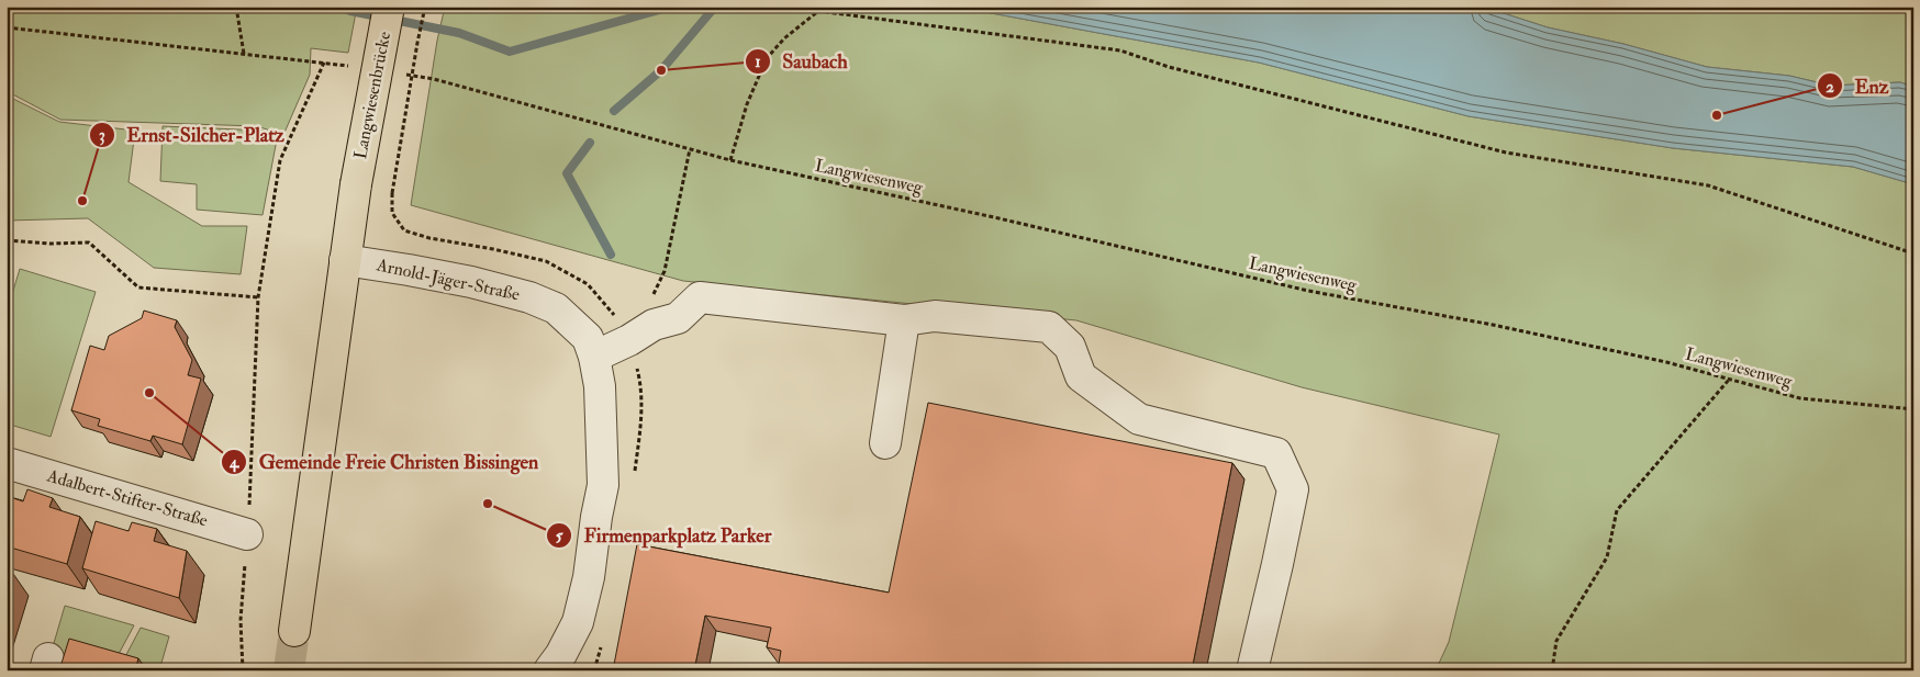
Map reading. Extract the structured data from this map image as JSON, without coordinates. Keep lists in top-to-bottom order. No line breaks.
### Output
{"streets":{"main road":["Langwiesenbrücke"],"street":["Arnold-Jäger-Straße","Adalbert-Stifter-Straße"],"path":["Langwiesenweg"]},"crossings":[["Langwiesenbrücke","Arnold-Jäger-Straße"]],"places":["Saubach","Enz","Ernst-Silcher-Platz","Gemeinde Freie Christen Bissingen","Firmenparkplatz Parker"]}
